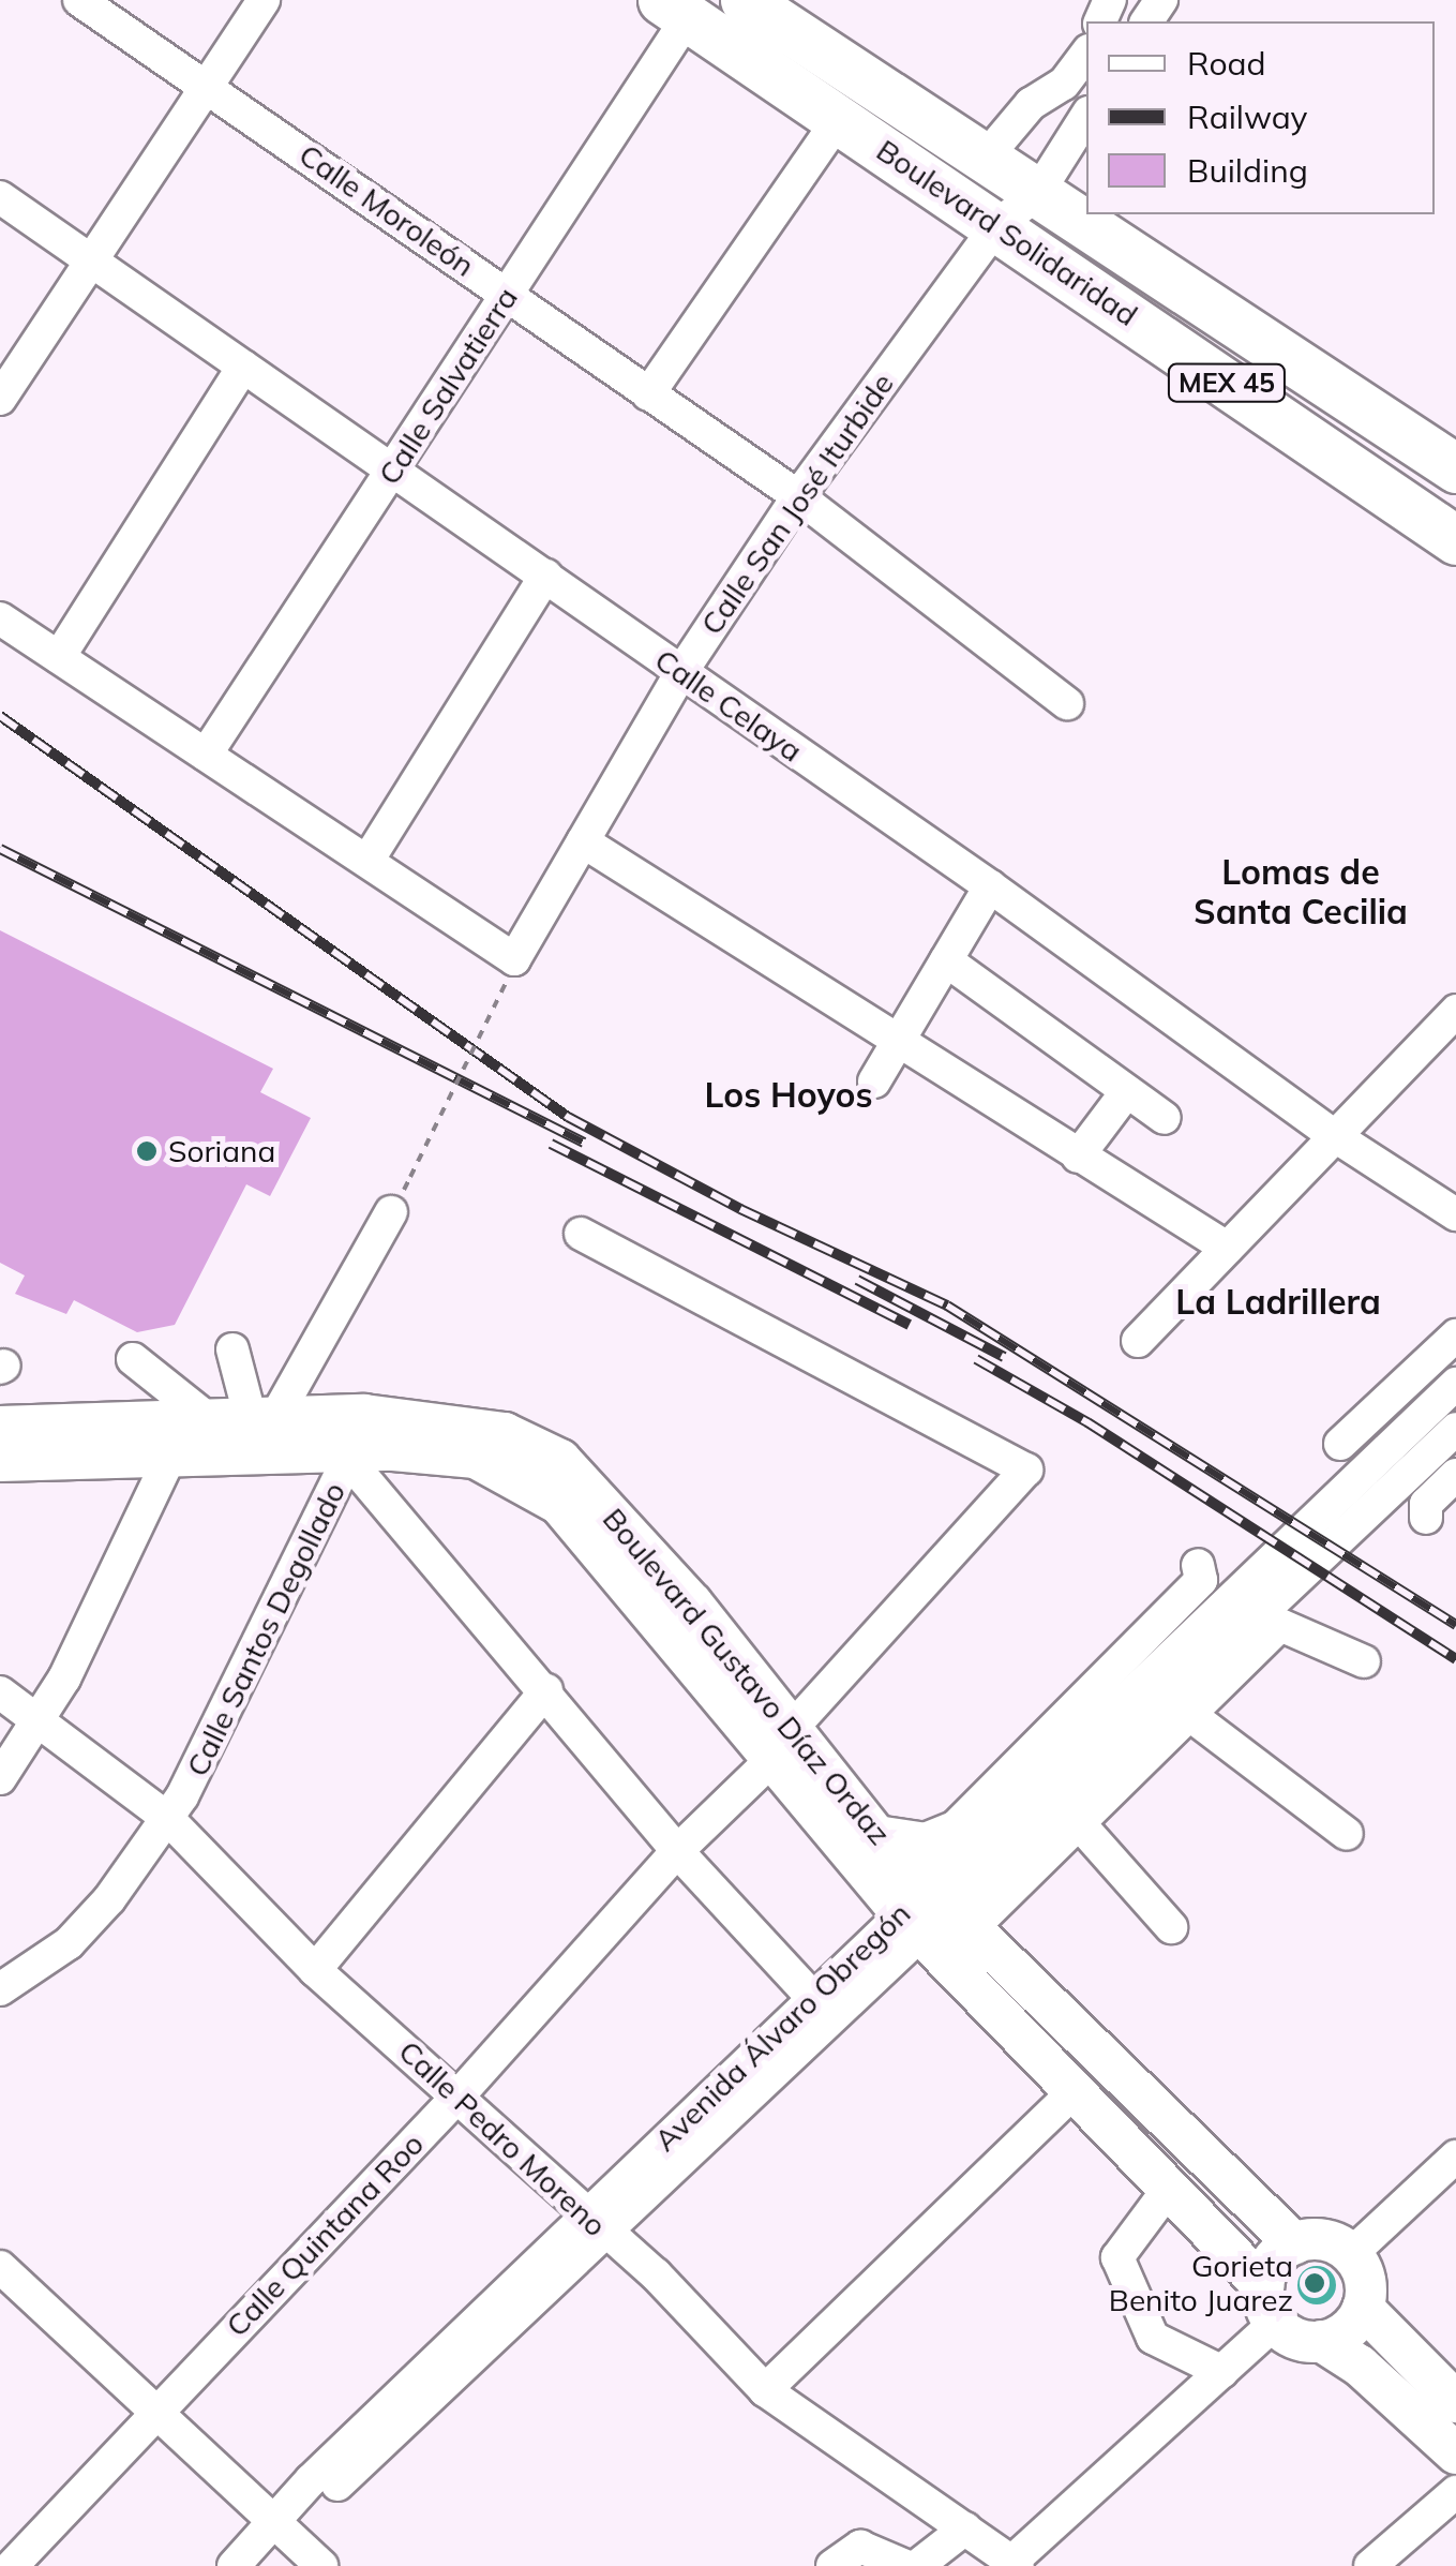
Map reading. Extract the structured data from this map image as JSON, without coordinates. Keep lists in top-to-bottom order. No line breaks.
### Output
{"streets":{"highway":["Boulevard Solidaridad","MEX 45"],"main road":["Boulevard Gustavo Díaz Ordaz"],"street":["Calle Moroleón","Calle Salvatierra","Calle San José Iturbide","Calle Celaya","Calle Santos Degollado","Avenida Álvaro Obregón","Calle Pedro Moreno","Calle Quintana Roo"]},"crossings":[["Calle Moroleón","Calle Salvatierra"],["Calle Moroleón","Calle San José Iturbide"],["Boulevard Solidaridad","Calle Salvatierra"],["Boulevard Solidaridad","Calle San José Iturbide"],["Calle Salvatierra","Calle Celaya"],["Calle San José Iturbide","Calle Celaya"],["Calle Santos Degollado","Boulevard Gustavo Díaz Ordaz"],["Calle Santos Degollado","Calle Pedro Moreno"],["Boulevard Gustavo Díaz Ordaz","Avenida Álvaro Obregón"],["Boulevard Gustavo Díaz Ordaz","Calle Quintana Roo"],["Avenida Álvaro Obregón","Calle Pedro Moreno"],["Calle Pedro Moreno","Calle Quintana Roo"]],"districts":["Lomas de Santa Cecilia","Los Hoyos","La Ladrillera"],"places":["Soriana","Gorieta Benito Juarez"],"legend":["Road","Railway","Building"]}
